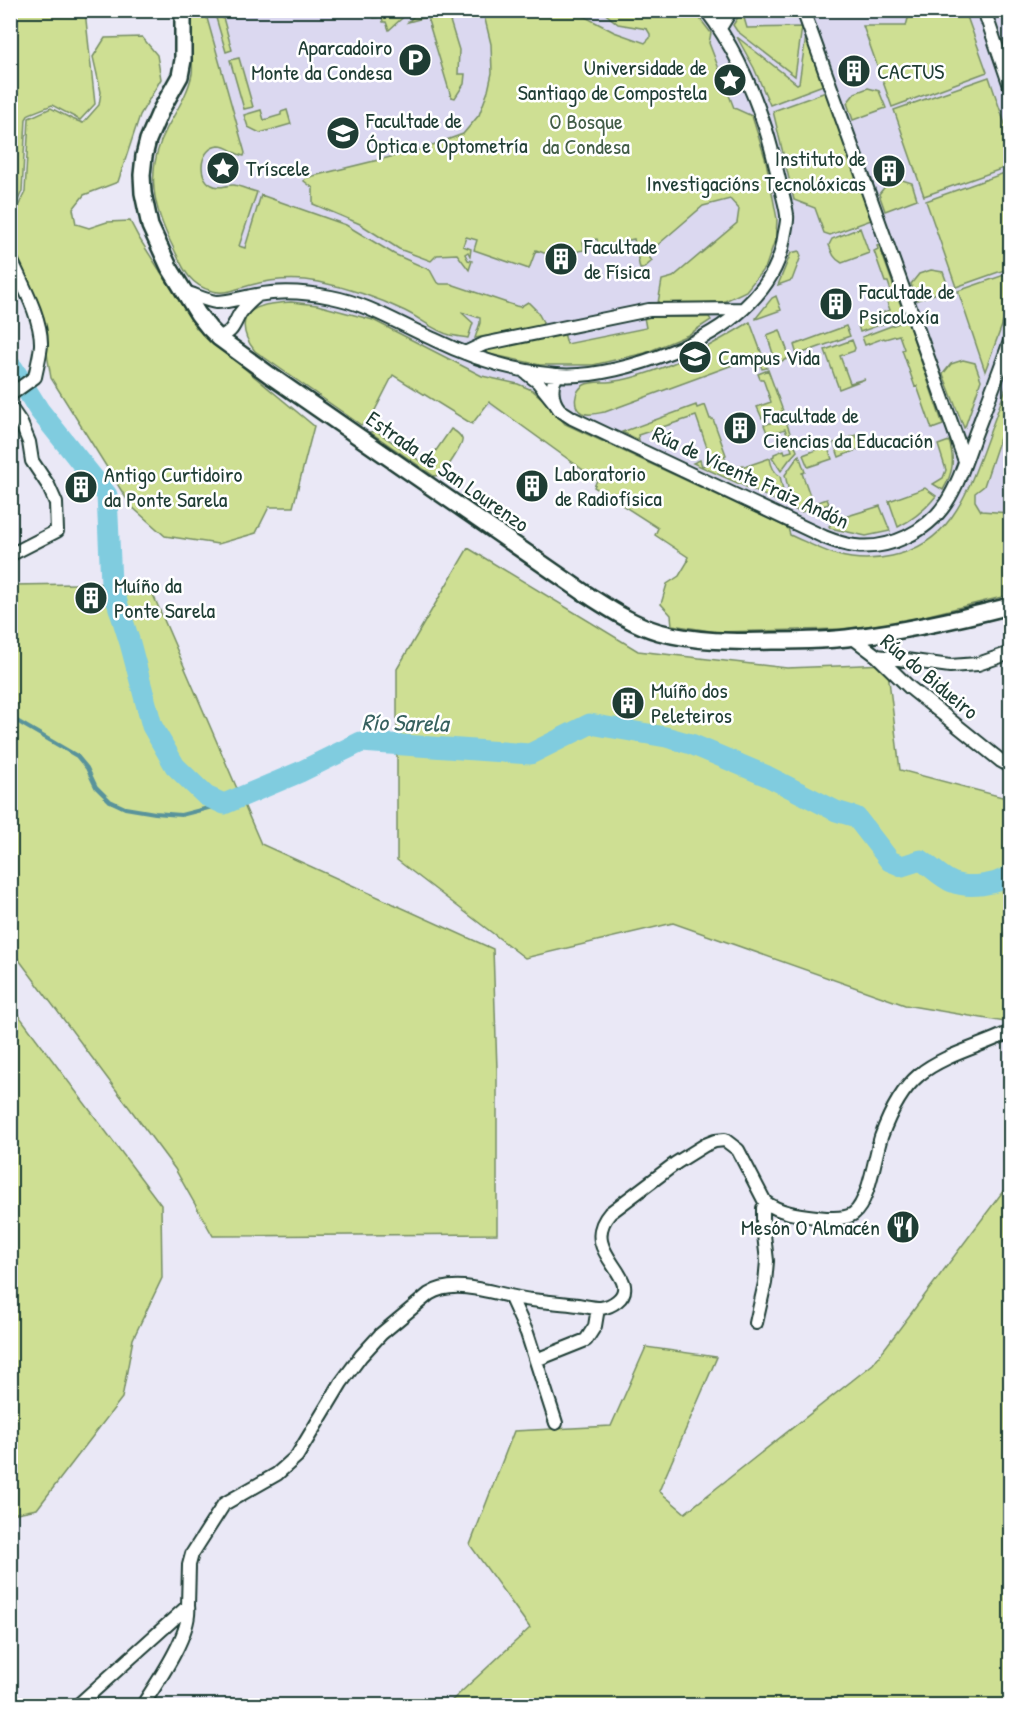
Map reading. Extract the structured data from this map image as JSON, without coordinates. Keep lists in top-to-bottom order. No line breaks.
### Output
{"streets":{"street":["Estrada de San Lourenzo","Rúa de Vicente Fraiz Andón","Rúa do Bidueiro"]},"crossings":[["Estrada de San Lourenzo","Rúa do Bidueiro"]],"water":["Río Sarela"],"parks":["O Bosque da Condesa"],"places":{"parking":["Aparcadoiro Monte da Condesa"],"building":["CACTUS","Instituto de Investigacións Tecnolóxicas","Facultade de Física","Facultade de Psicoloxía","Facultade de Ciencias da Educación","Laboratorio de Radiofísica","Antigo Curtidoiro da Ponte Sarela","Muíño da Ponte Sarela","Muíño dos Peleteiros"],"place":["Universidade de Santiago de Compostela","Tríscele"],"school or university":["Facultade de Óptica e Optometría","Campus Vida"],"restaurant":["Mesón O Almacén"]}}
